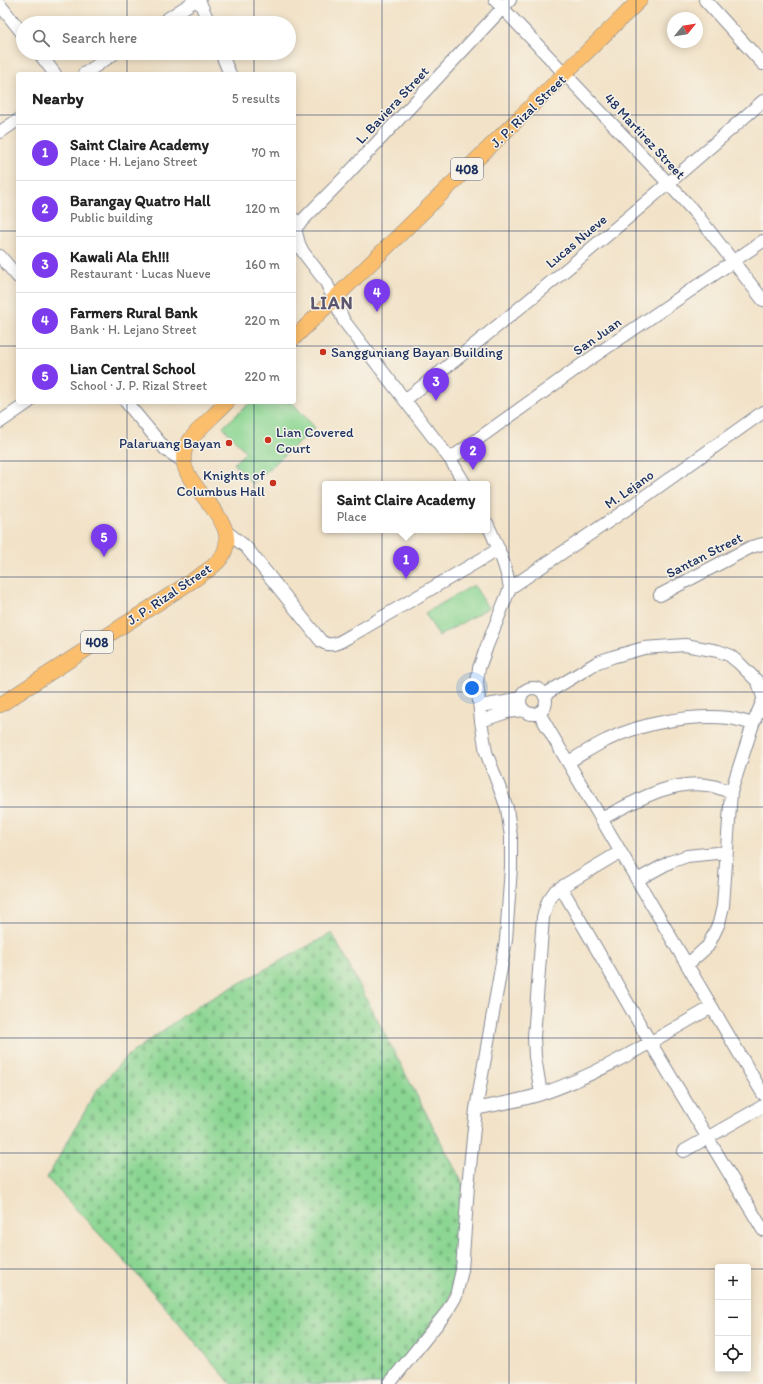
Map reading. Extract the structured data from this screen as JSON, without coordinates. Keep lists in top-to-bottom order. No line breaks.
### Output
{"streets":{"main road":["J. P. Rizal Street","408"],"street":["L. Baviera Street","48 Martirez Street","Lucas Nueve","San Juan","M. Lejano","Santan Street"]},"crossings":[["L. Baviera Street","48 Martirez Street"],["J. P. Rizal Street","48 Martirez Street"],["48 Martirez Street","Lucas Nueve"],["48 Martirez Street","San Juan"]],"districts":["LIAN"],"places":["Sangguniang Bayan Building","Lian Covered Court","Palaruang Bayan","Knights of Columbus Hall"],"north":"top right","page":{"search":"Search here","heading":["Nearby","5 results"],"list":[{"mark":"1","name":"Saint Claire Academy","note":"Place · H. Lejano Street","value":"70 m"},{"mark":"2","name":"Barangay Quatro Hall","note":"Public building","value":"120 m"},{"mark":"3","name":"Kawali Ala Eh!!!","note":"Restaurant · Lucas Nueve","value":"160 m"},{"mark":"4","name":"Farmers Rural Bank","note":"Bank · H. Lejano Street","value":"220 m"},{"mark":"5","name":"Lian Central School","note":"School · J. P. Rizal Street","value":"220 m"}],"pins":["4","3","2","5","1"],"popup":["Saint Claire Academy","Place"],"map_buttons":["+","−"]}}
